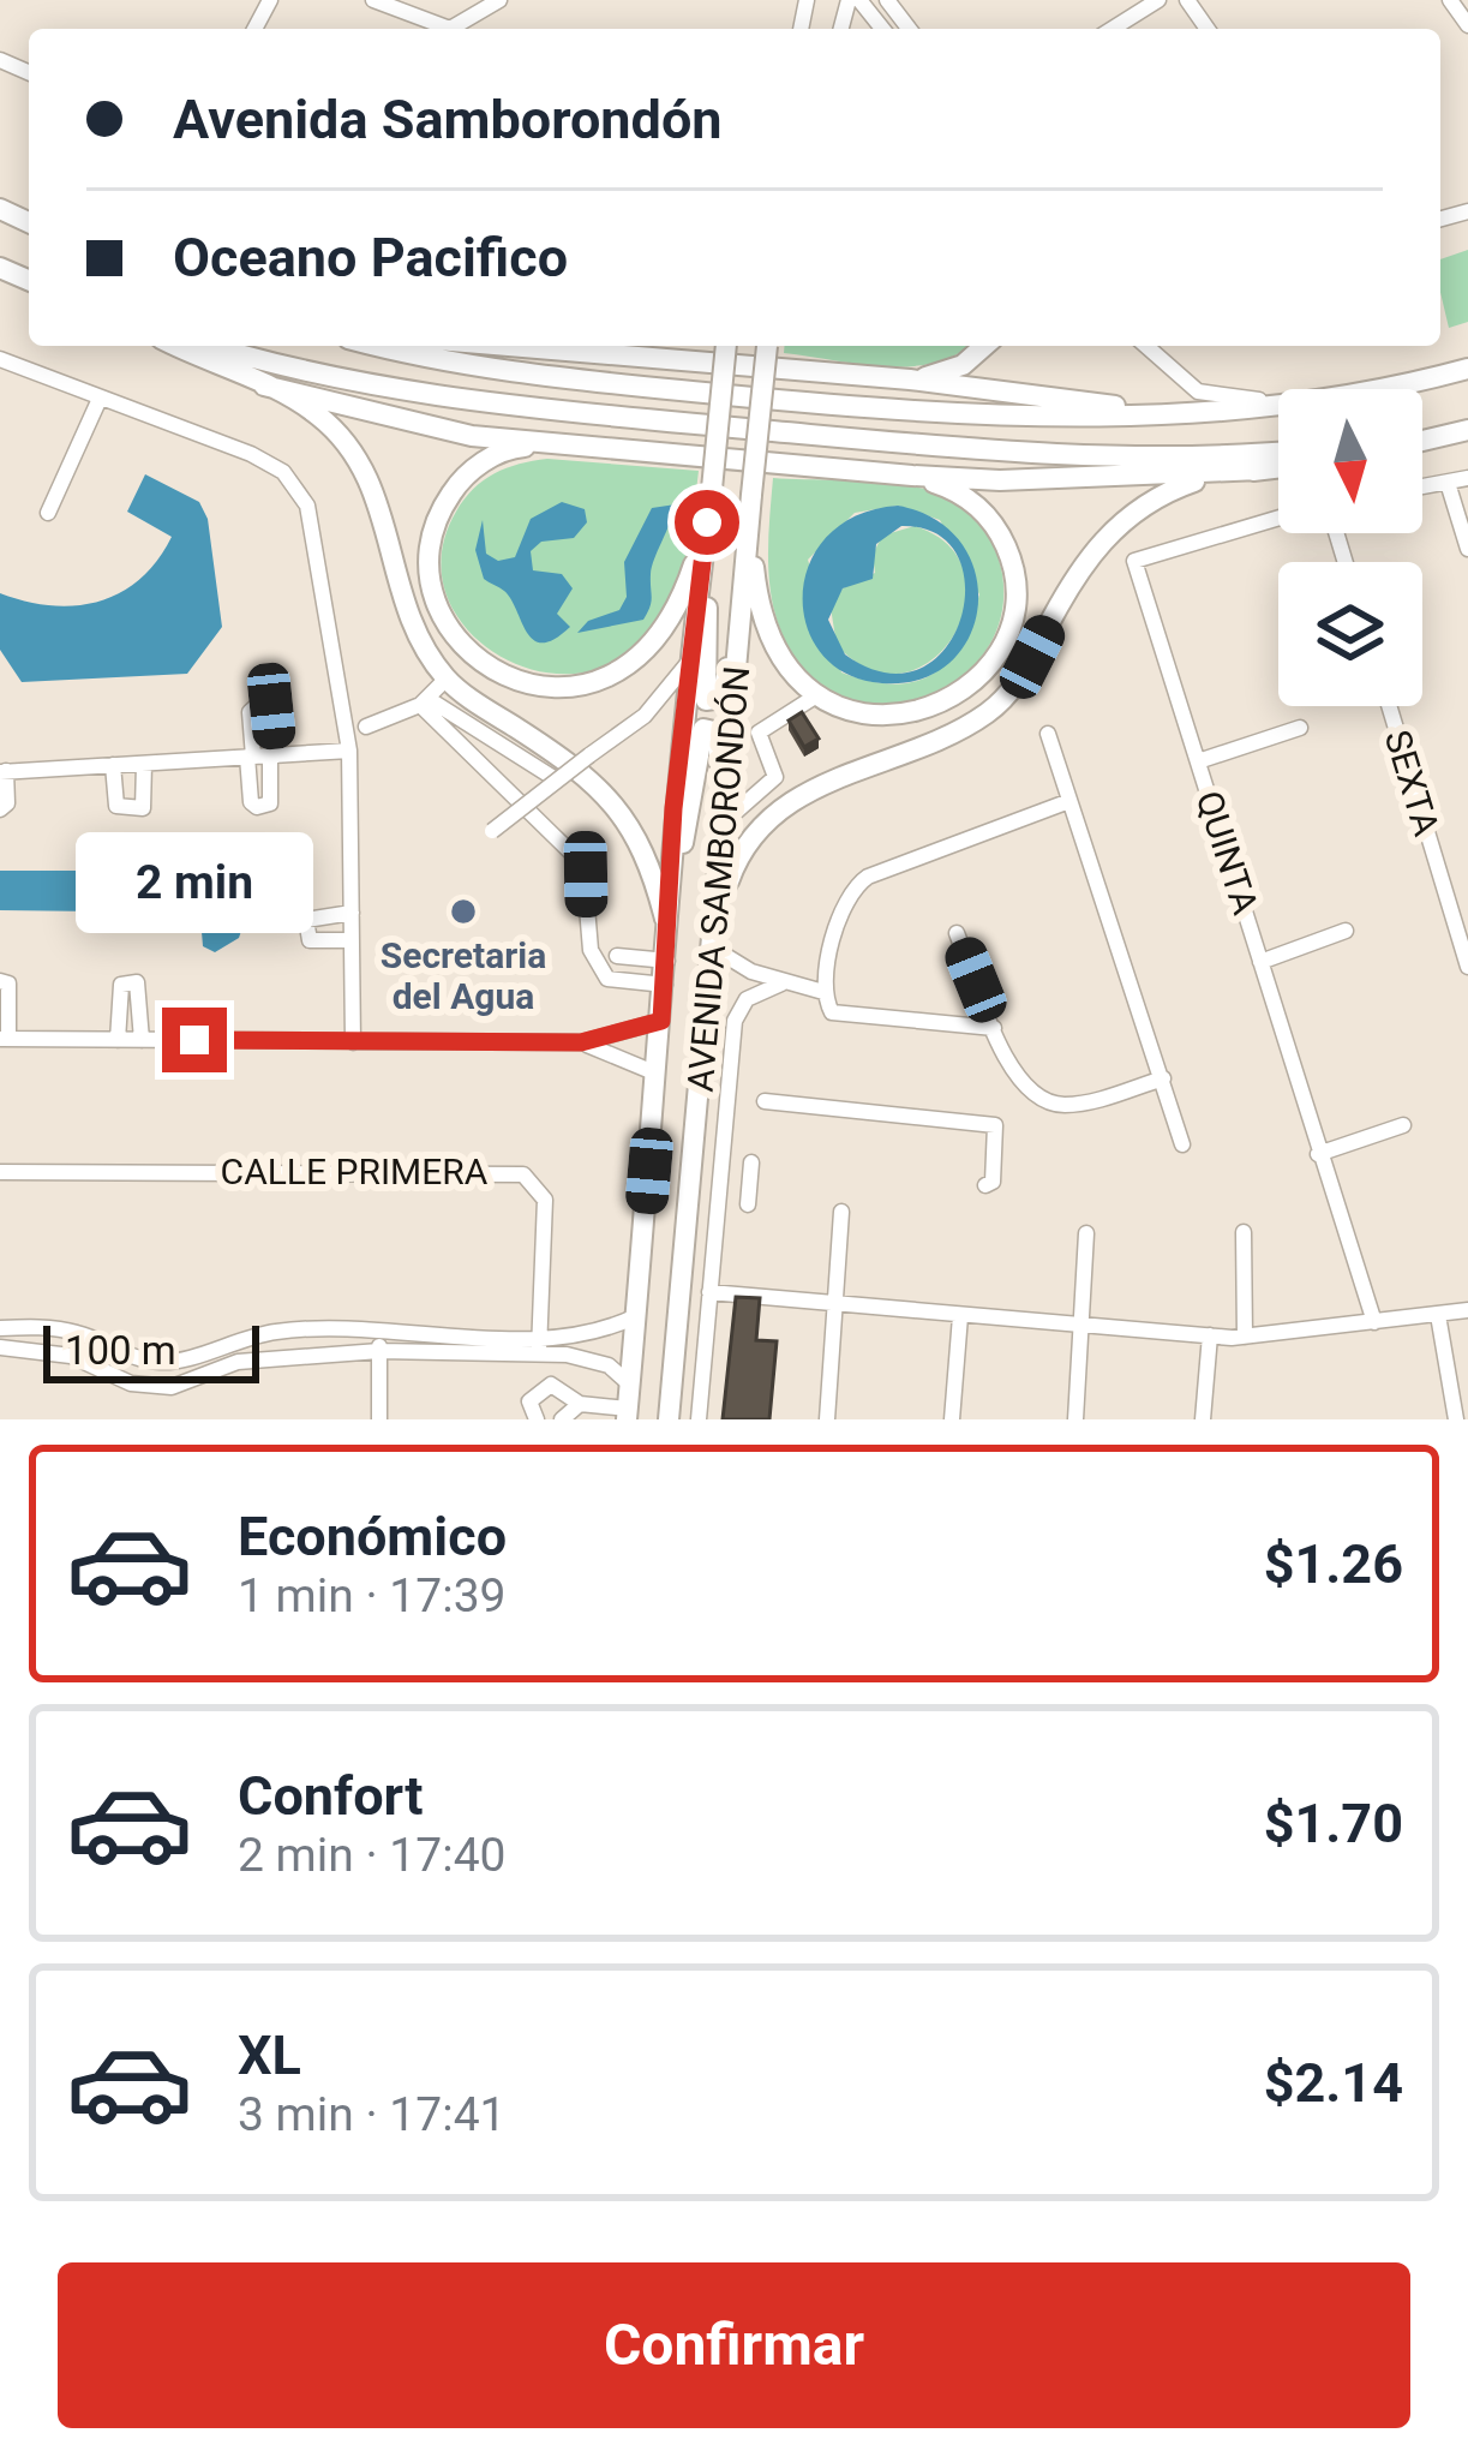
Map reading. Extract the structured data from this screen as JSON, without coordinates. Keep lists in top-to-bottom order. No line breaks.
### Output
{"streets":{"highway":["AVENIDA SAMBORONDÓN"],"street":["SEXTA","QUINTA","CALLE PRIMERA"]},"places":["Secretaria del Agua"],"scale_bar":"100 m","north":"bottom","page":{"banner":["Avenida Samborondón","Oceano Pacifico"],"bubble":"2 min","scale":"100 m","list":[{"name":"Económico","note":"1 min · 17:39","value":"$1.26"},{"name":"Confort","note":"2 min · 17:40","value":"$1.70"},{"name":"XL","note":"3 min · 17:41","value":"$2.14"}],"buttons":"Confirmar"}}
